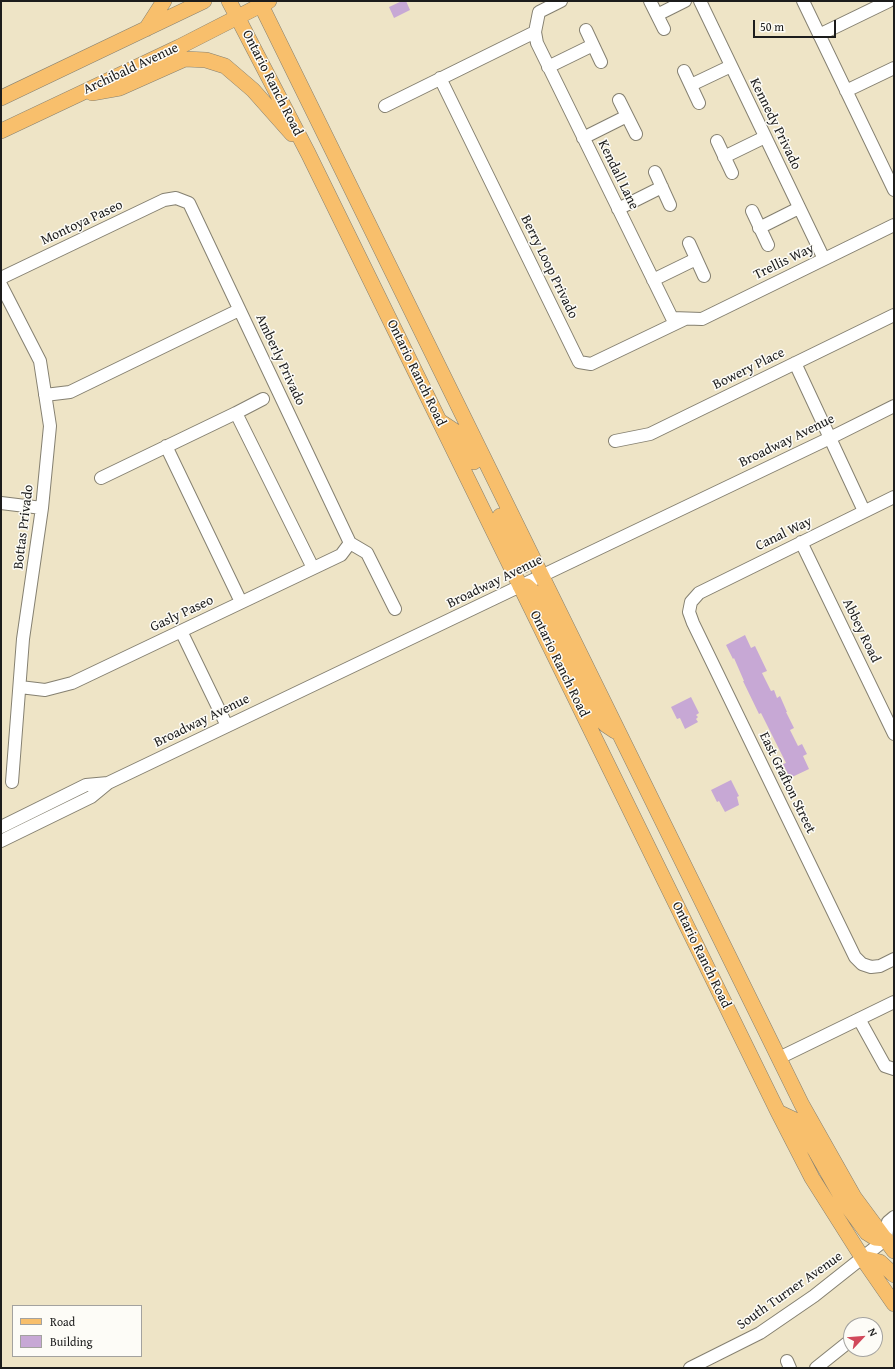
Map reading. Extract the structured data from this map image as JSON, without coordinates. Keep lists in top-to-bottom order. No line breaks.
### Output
{"streets":{"main road":["Archibald Avenue","Ontario Ranch Road"],"street":["Kennedy Privado","Kendall Lane","Montoya Paseo","Trellis Way","Berry Loop Privado","Amberly Privado","Bowery Place","Broadway Avenue","Bottas Privado","Canal Way","Gasly Paseo","Abbey Road","East Grafton Street","South Turner Avenue"]},"crossings":[["Archibald Avenue","Ontario Ranch Road"],["Ontario Ranch Road","Broadway Avenue"],["Ontario Ranch Road","South Turner Avenue"],["Kennedy Privado","Trellis Way"],["Kendall Lane","Trellis Way"],["Kendall Lane","Berry Loop Privado"],["Montoya Paseo","Amberly Privado"],["Trellis Way","Berry Loop Privado"],["Amberly Privado","Gasly Paseo"],["Bottas Privado","Gasly Paseo"],["Canal Way","Abbey Road"],["Canal Way","East Grafton Street"]],"legend":["Road","Building"],"scale_bar":"50 m","north":"top right"}
